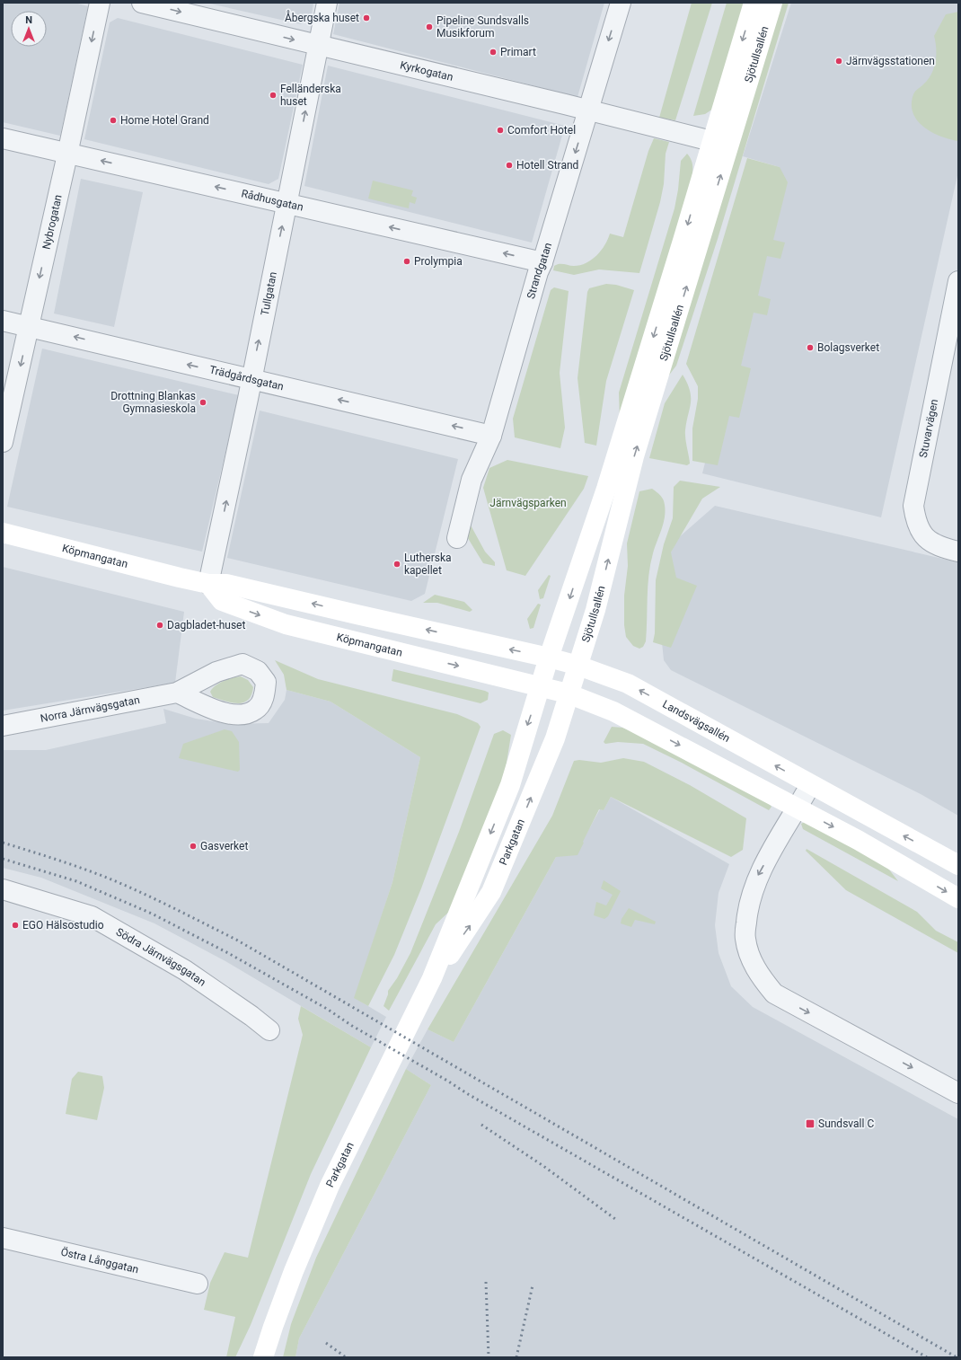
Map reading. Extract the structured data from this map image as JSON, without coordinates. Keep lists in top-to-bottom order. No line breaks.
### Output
{"streets":{"main road":["Sjötullsallén","Köpmangatan","Landsvägsallén","Parkgatan"],"street":["Kyrkogatan","Rådhusgatan","Nybrogatan","Strandgatan","Tullgatan","Trädgårdsgatan","Stuvarvägen","Norra Järnvägsgatan","Södra Järnvägsgatan","Östra Långgatan"]},"crossings":[["Sjötullsallén","Kyrkogatan"],["Sjötullsallén","Köpmangatan"],["Sjötullsallén","Landsvägsallén"],["Kyrkogatan","Strandgatan"],["Kyrkogatan","Tullgatan"],["Rådhusgatan","Nybrogatan"],["Rådhusgatan","Strandgatan"],["Rådhusgatan","Tullgatan"],["Nybrogatan","Trädgårdsgatan"],["Strandgatan","Trädgårdsgatan"],["Tullgatan","Trädgårdsgatan"],["Tullgatan","Köpmangatan"],["Köpmangatan","Landsvägsallén"],["Köpmangatan","Parkgatan"]],"one_way":["Rådhusgatan","Nybrogatan","Strandgatan","Tullgatan","Trädgårdsgatan"],"parks":["Järnvägsparken"],"places":{"other":["Åbergska huset","Pipeline Sundsvalls Musikforum","Primart","Järnvägsstationen","Felländerska huset","Home Hotel Grand","Comfort Hotel","Hotell Strand","Prolympia","Bolagsverket","Drottning Blankas Gymnasieskola","Lutherska kapellet","Dagbladet-huset","Gasverket","EGO Hälsostudio"],"transit":["Sundsvall C"]},"north":"top"}
